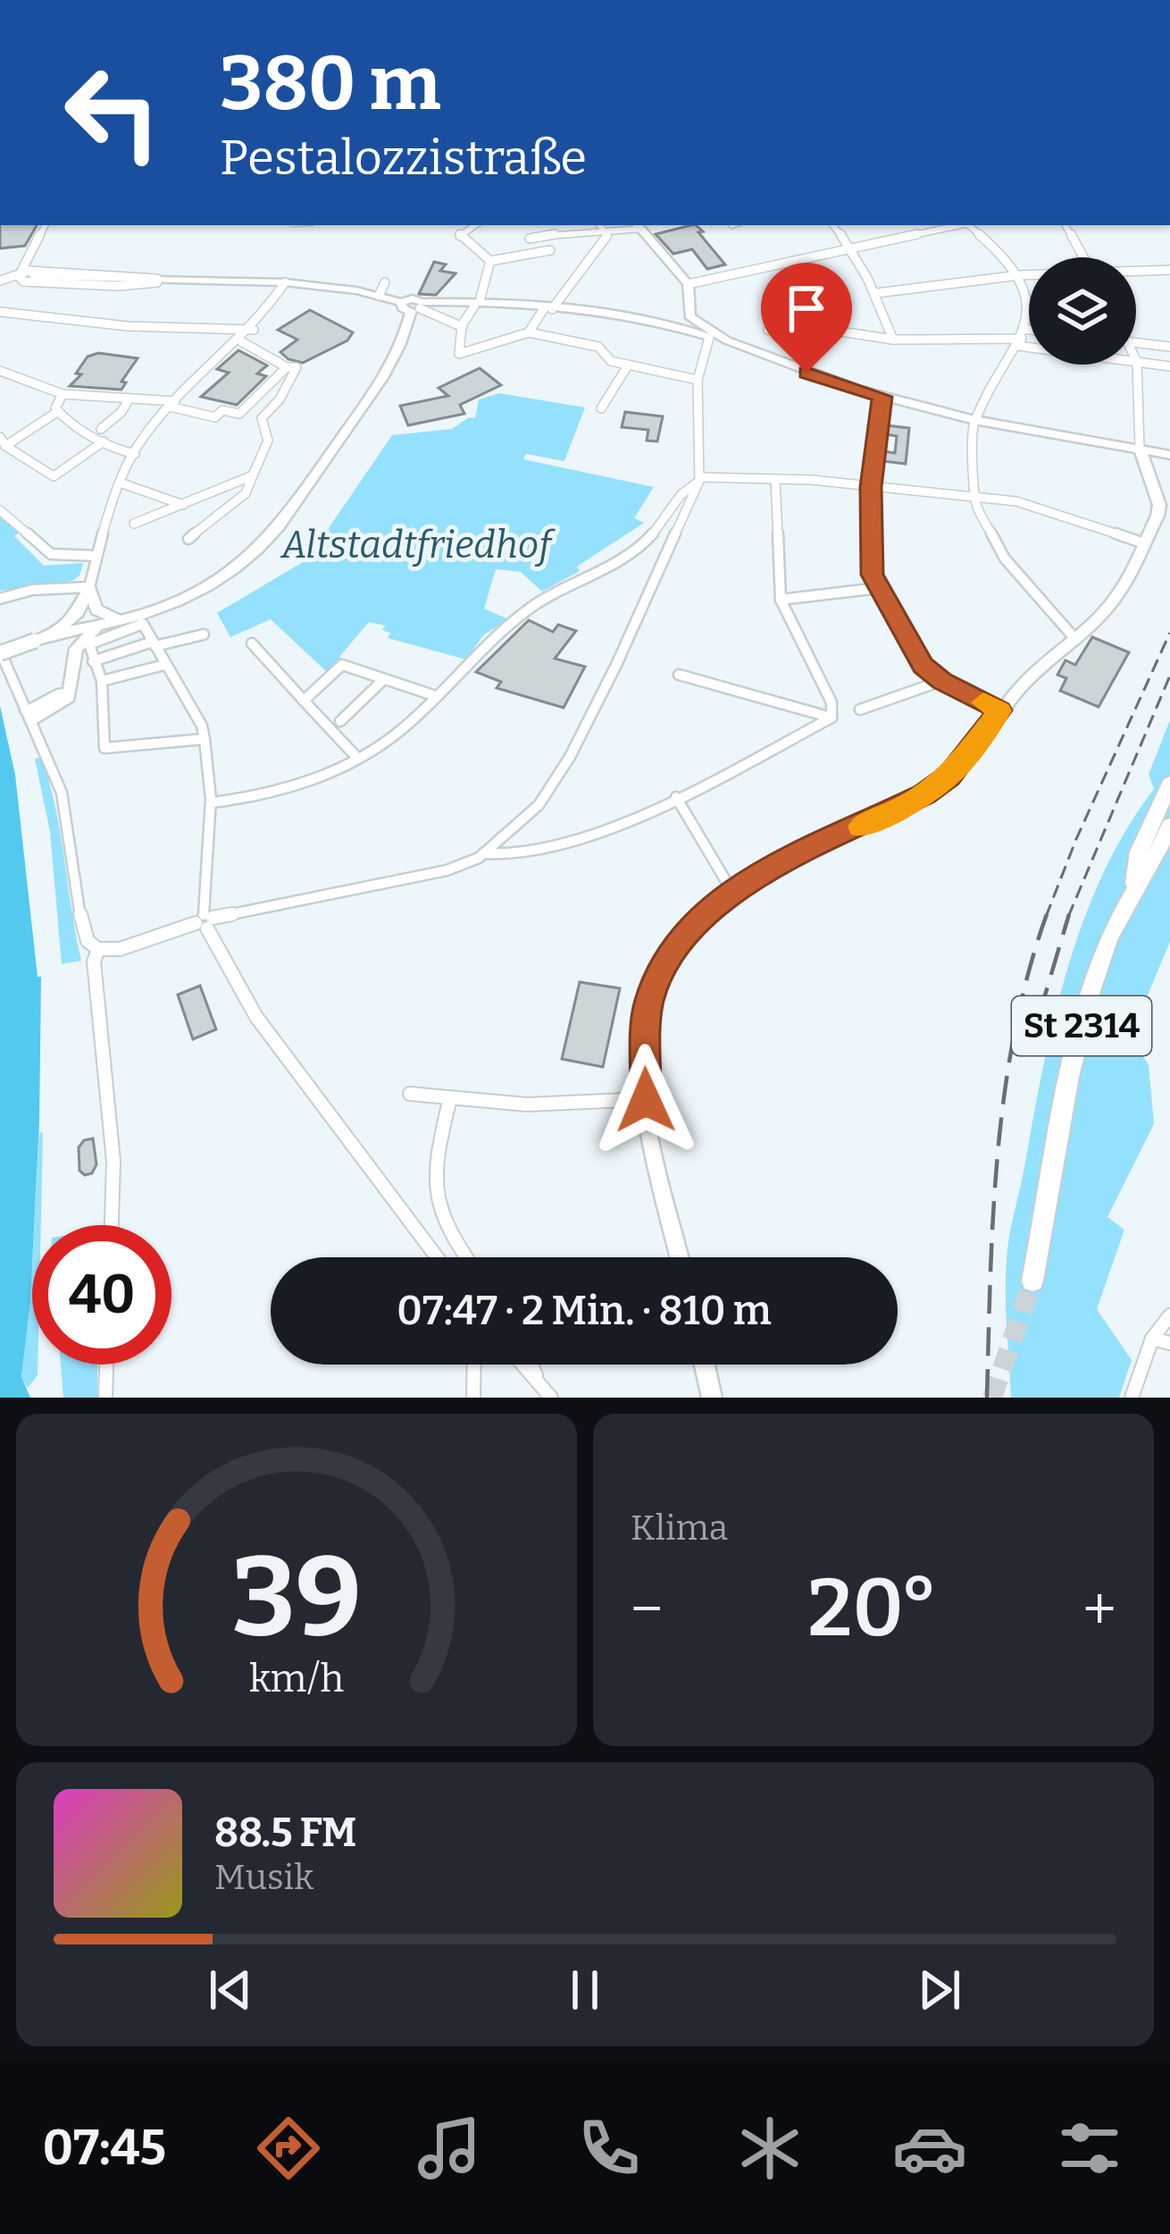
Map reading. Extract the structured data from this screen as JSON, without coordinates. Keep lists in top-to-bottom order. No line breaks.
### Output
{"streets":{"highway":["St 2314"]},"parks":["Altstadtfriedhof"],"page":{"turn":["380 m","Pestalozzistraße"],"limit":"40","trip":"07:47 · 2 Min. · 810 m","tile":"Klima","heat":["−","20°","+"],"song":["88.5 FM","Musik"],"tabs":"07:45","gauge":["39","km/h"]}}
